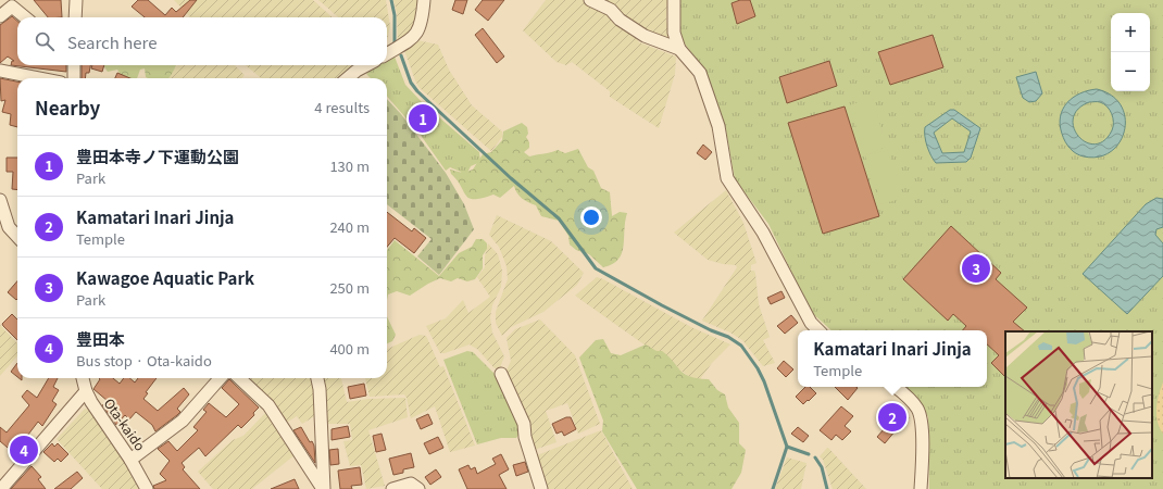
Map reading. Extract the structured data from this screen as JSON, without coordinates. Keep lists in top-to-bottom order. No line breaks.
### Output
{"streets":{"street":["Ota-kaido"]},"page":{"map_buttons":["+","−"],"search":"Search here","heading":["Nearby","4 results"],"pins":["1","3","2","4"],"list":[{"mark":"1","name":"豊田本寺ノ下運動公園","note":"Park","value":"130 m"},{"mark":"2","name":"Kamatari Inari Jinja","note":"Temple","value":"240 m"},{"mark":"3","name":"Kawagoe Aquatic Park","note":"Park","value":"250 m"},{"mark":"4","name":"豊田本","note":"Bus stop · Ota-kaido","value":"400 m"}],"popup":["Kamatari Inari Jinja","Temple"]}}
